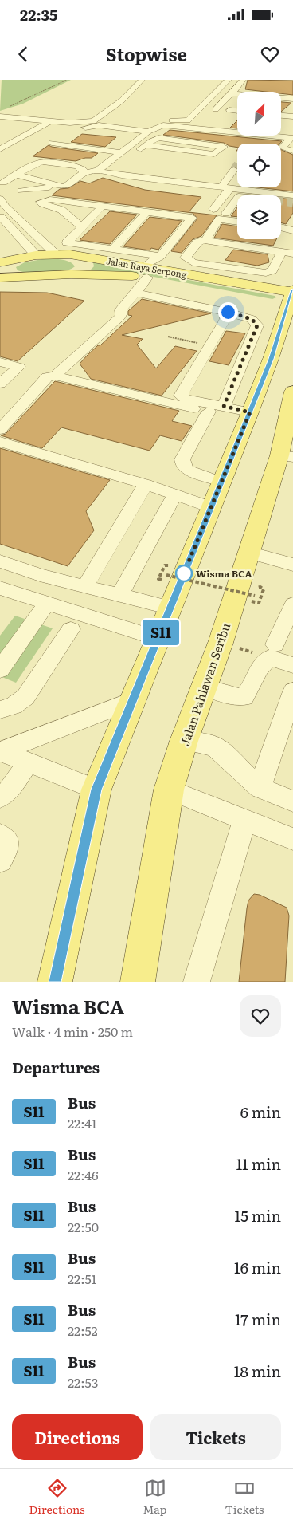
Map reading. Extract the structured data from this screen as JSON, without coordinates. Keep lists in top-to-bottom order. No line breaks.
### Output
{"streets":{"main road":["Jalan Raya Serpong","Jalan Pahlawan Seribu"]},"places":["Wisma BCA"],"lines":["bus line S11"],"north":"top right","page":{"status":"22:35","header":"Stopwise","on_map":"S11","heading":[["Wisma BCA","Walk · 4 min · 250 m"],"Departures"],"list":[{"mark":"S11","name":"Bus","note":"22:41","value":"6 min"},{"mark":"S11","name":"Bus","note":"22:46","value":"11 min"},{"mark":"S11","name":"Bus","note":"22:50","value":"15 min"},{"mark":"S11","name":"Bus","note":"22:51","value":"16 min"},{"mark":"S11","name":"Bus","note":"22:52","value":"17 min"},{"mark":"S11","name":"Bus","note":"22:53","value":"18 min"}],"buttons":["Directions","Tickets"],"tabs":["Directions","Map","Tickets"]}}
